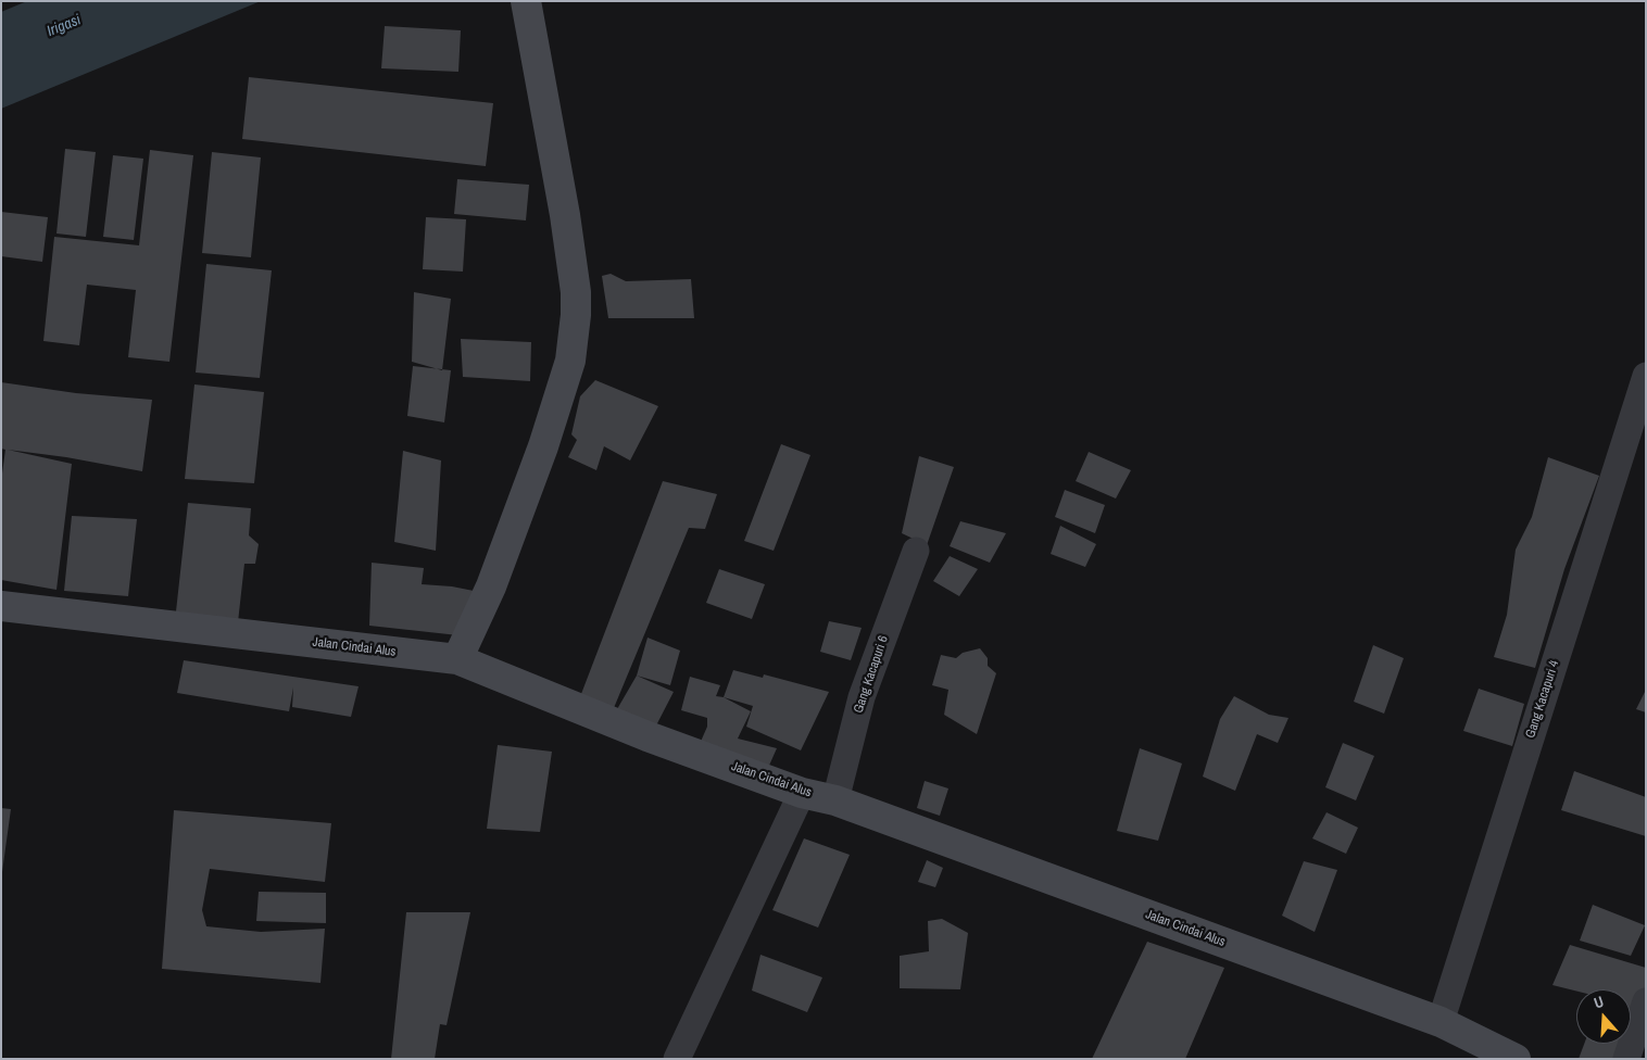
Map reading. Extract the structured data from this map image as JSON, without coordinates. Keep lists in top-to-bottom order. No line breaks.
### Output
{"streets":{"street":["Jalan Cindai Alus","Gang Kacapuri 6","Gang Kacapuri 4"]},"crossings":[["Jalan Cindai Alus","Gang Kacapuri 6"],["Jalan Cindai Alus","Gang Kacapuri 4"]],"water":["Irigasi"],"north":"top"}
